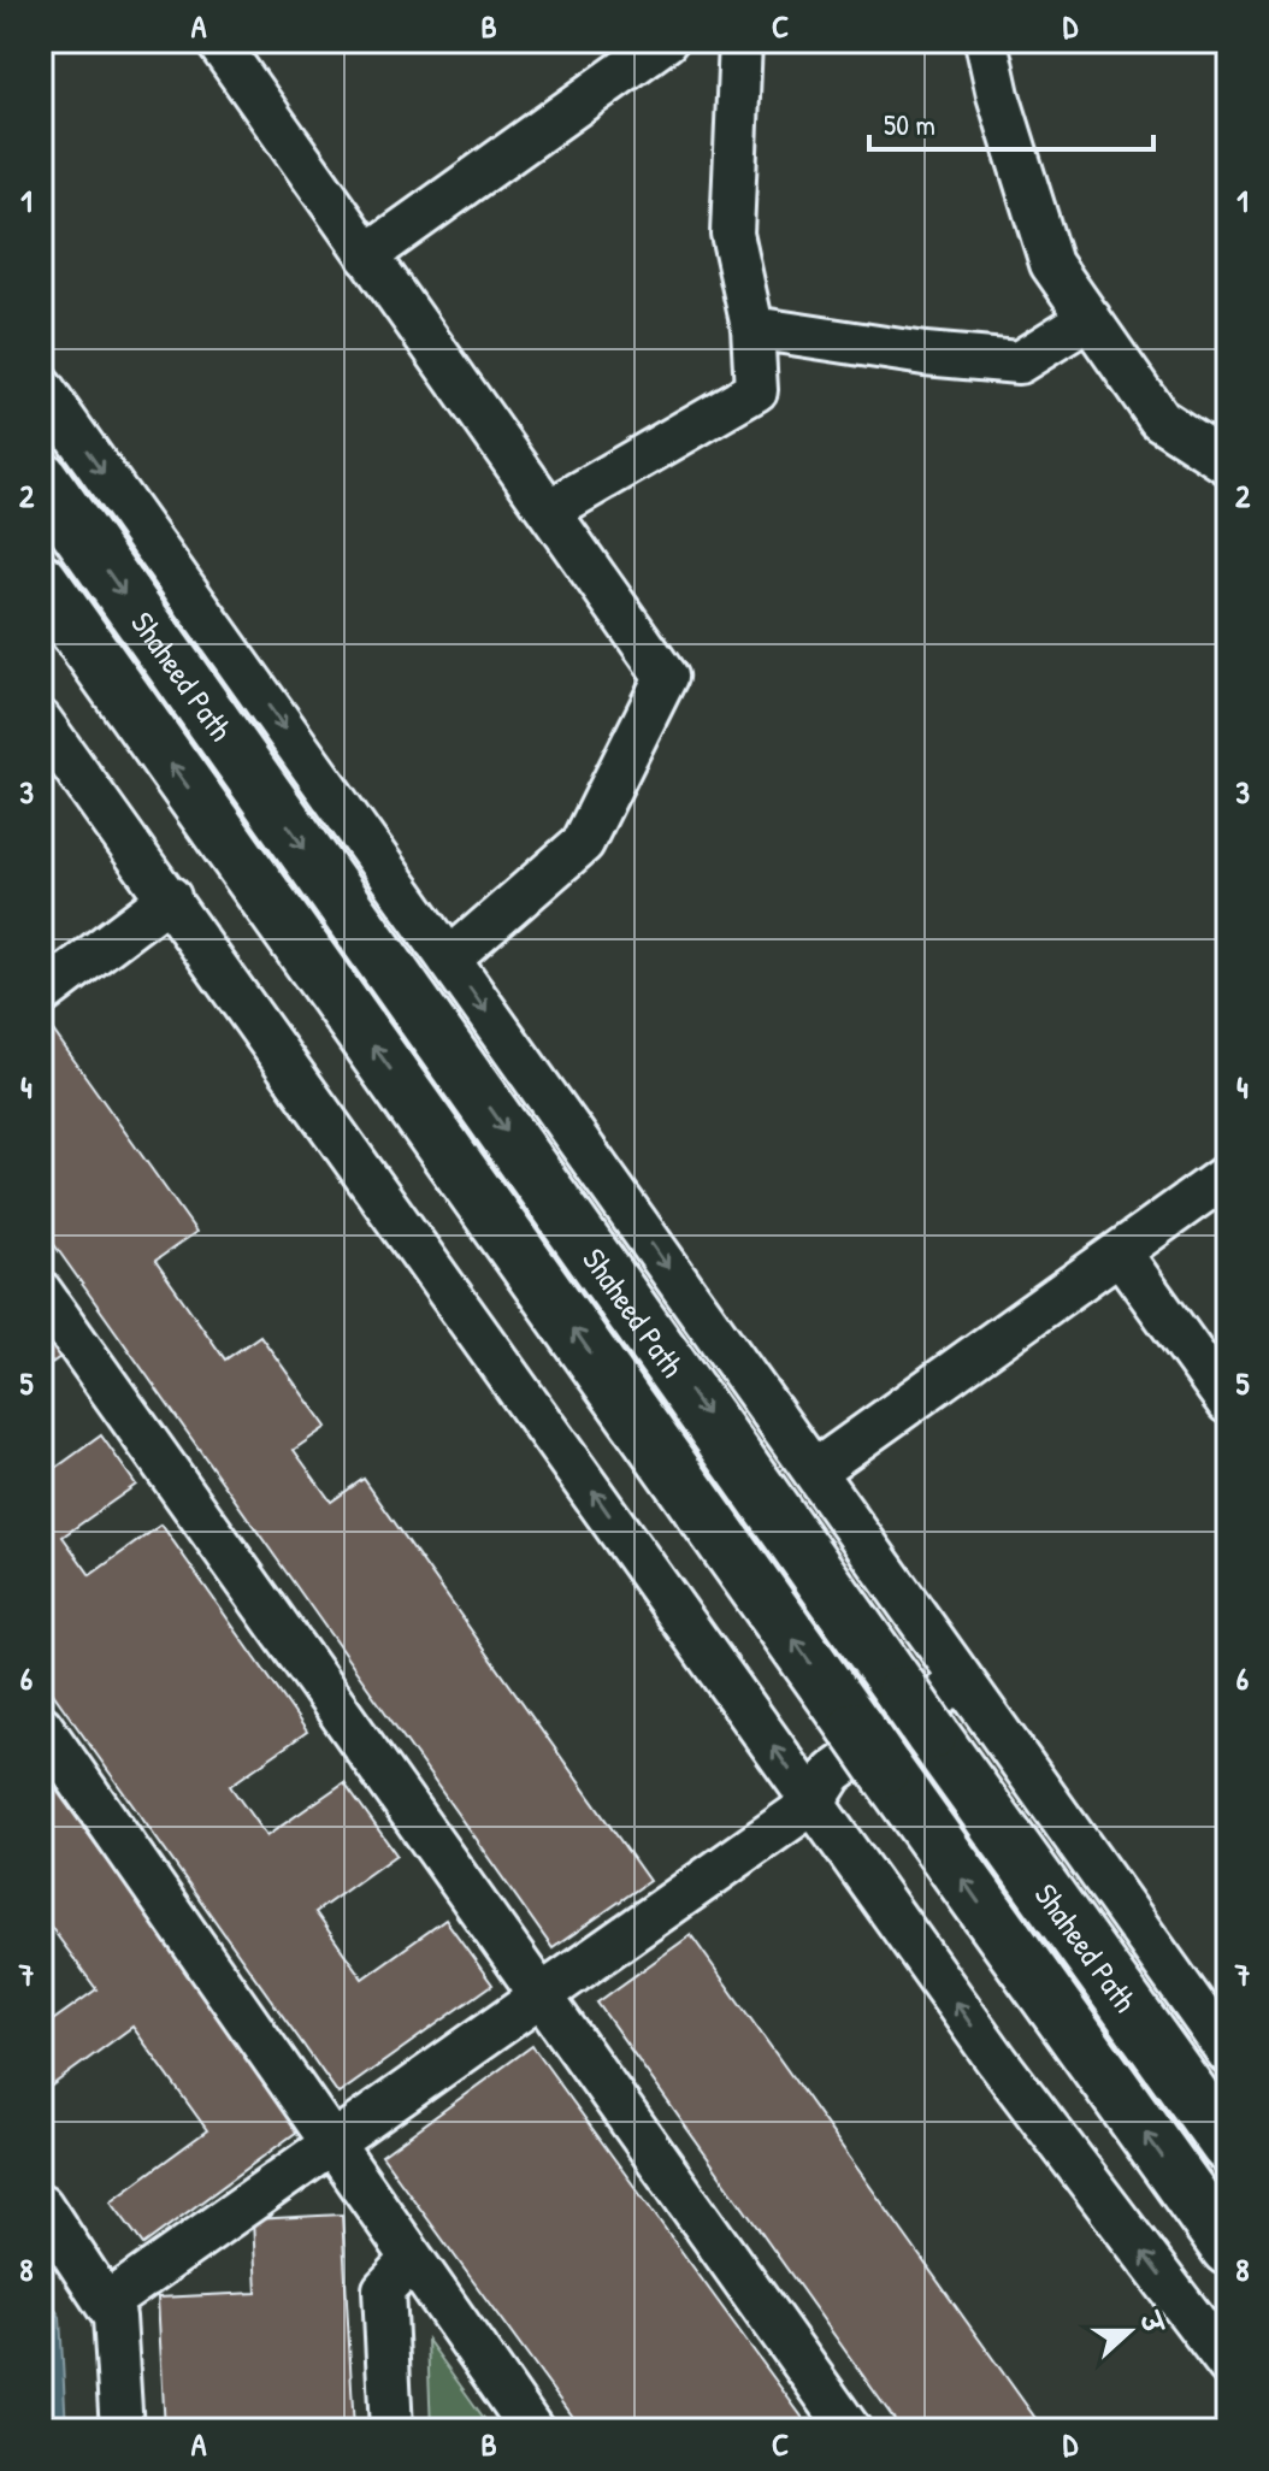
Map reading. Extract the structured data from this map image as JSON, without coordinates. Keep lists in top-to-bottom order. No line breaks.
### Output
{"streets":{"highway":["Shaheed Path"]},"scale_bar":"50 m","north":"right","grid":{"columns":["A","B","C","D"],"rows":["1","2","3","4","5","6","7","8"]}}
